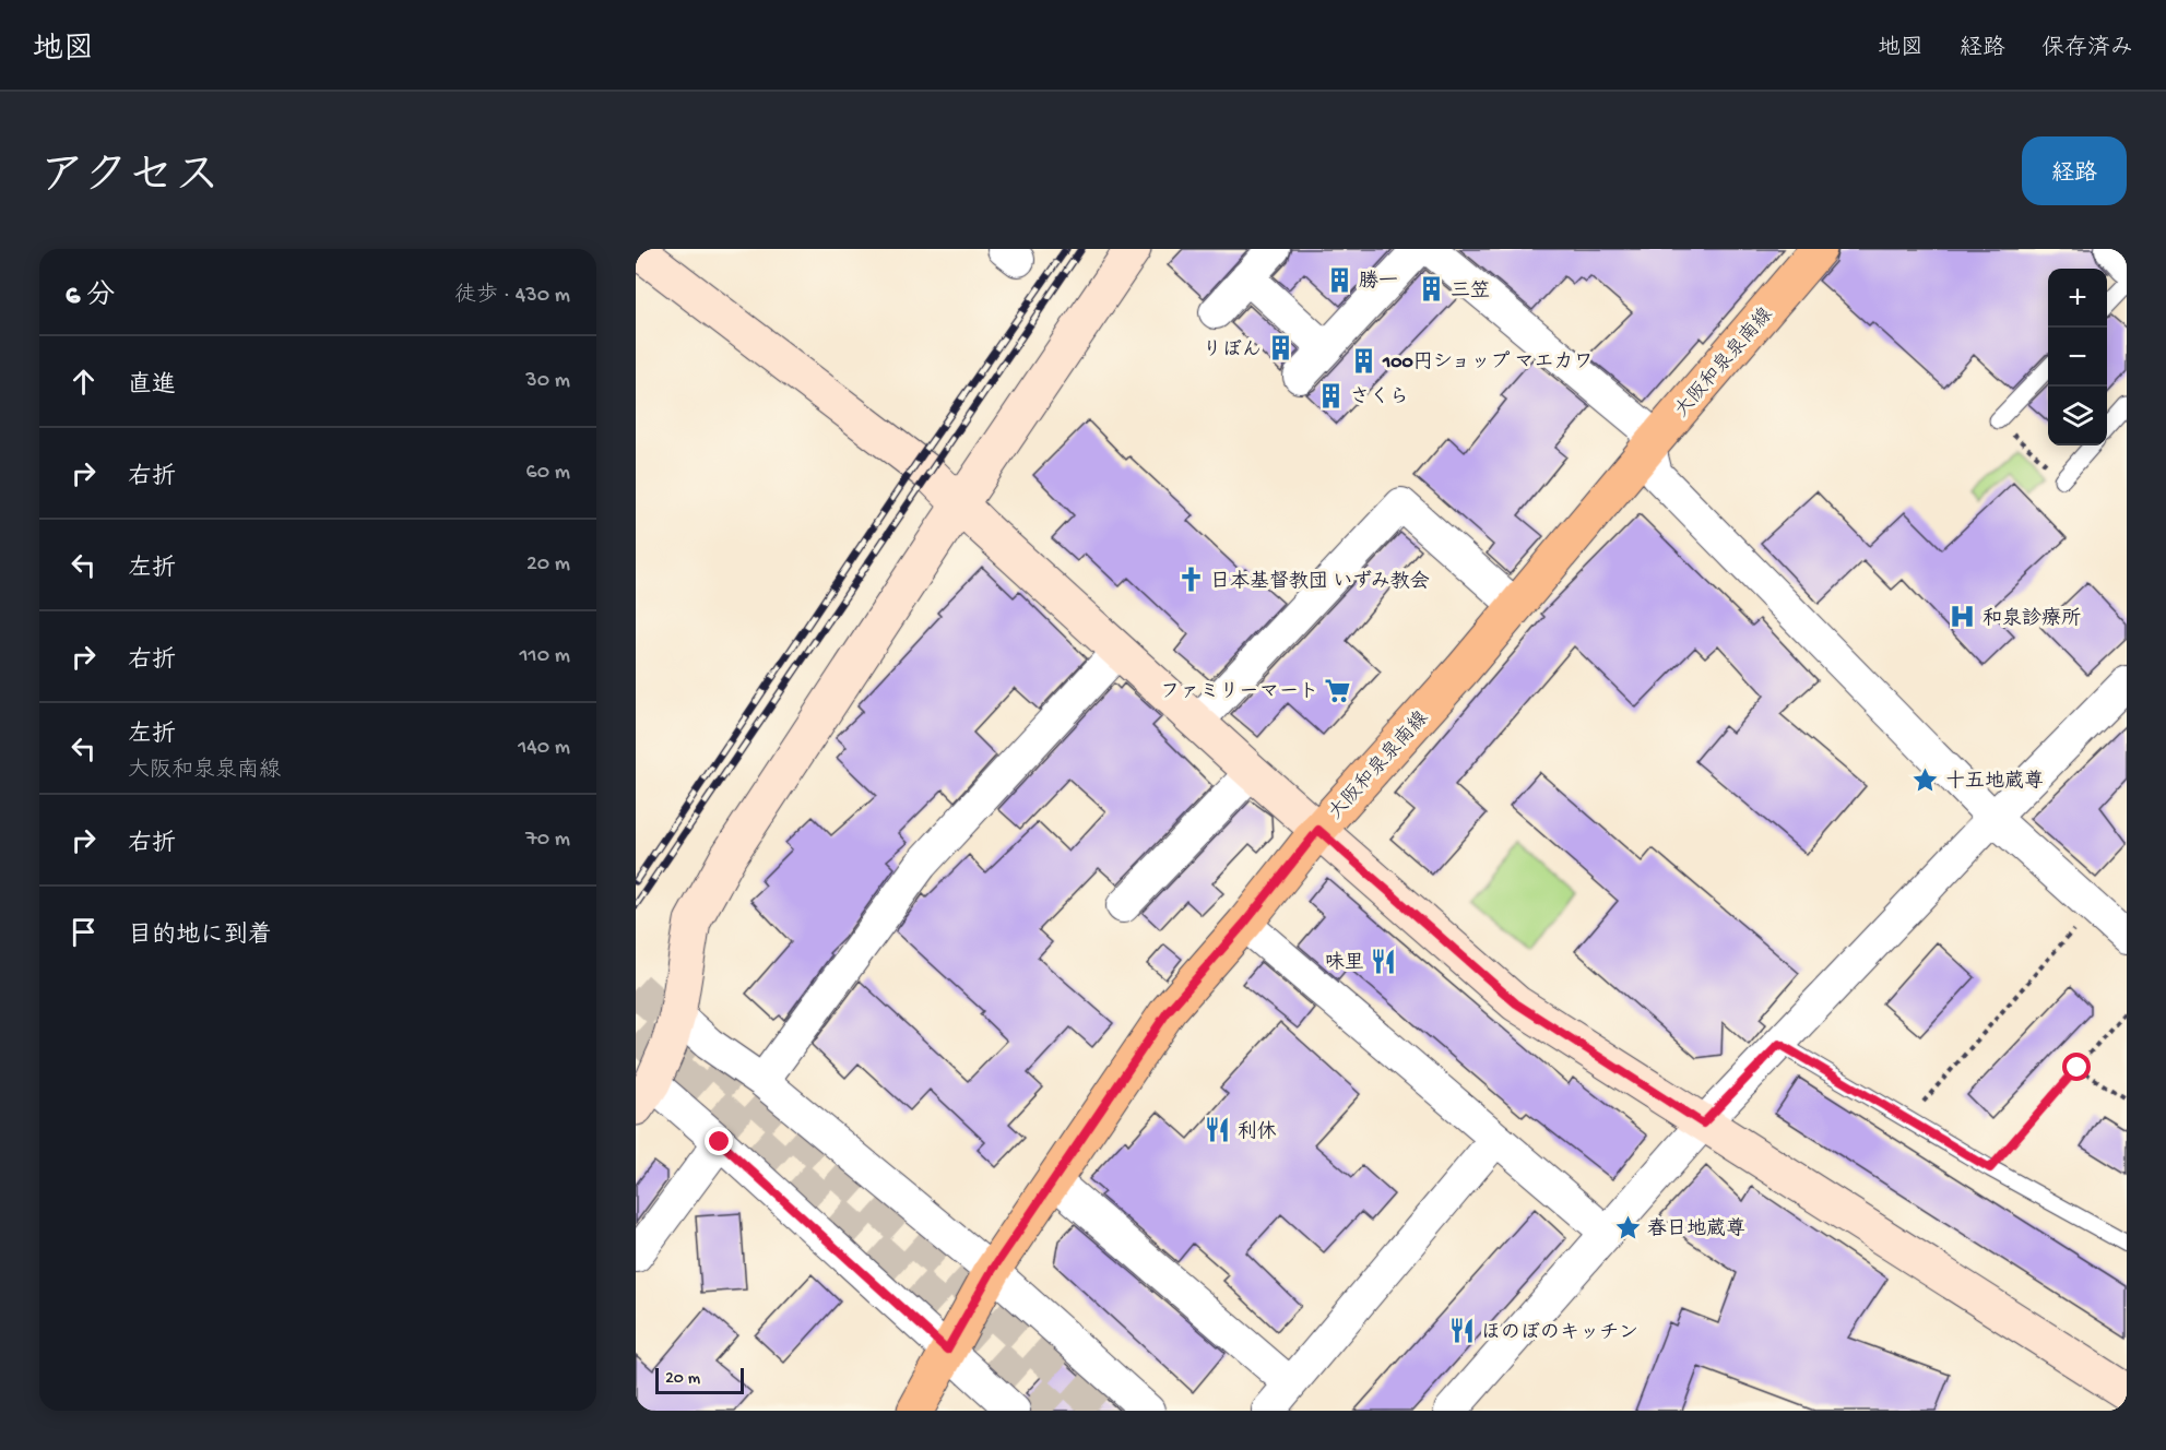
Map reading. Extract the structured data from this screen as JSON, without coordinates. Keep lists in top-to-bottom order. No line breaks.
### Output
{"streets":{"main road":["大阪和泉泉南線"]},"places":{"building":["勝一","三笠","りぼん","100円ショップ マエカワ","さくら"],"church":["日本基督教団 いずみ教会"],"hospital":["和泉診療所"],"supermarket":["ファミリーマート"],"place":["十五地蔵尊","春日地蔵尊"],"restaurant":["味里","利休","ほのぼのキッチン"]},"scale_bar":"20 m","page":{"header":"地図","nav":["地図","経路","保存済み"],"title":"アクセス","buttons":"経路","heading":["6 分","徒歩 · 430 m"],"map_buttons":["+","−"],"list":[["直進","30 m"],["右折","60 m"],["左折","20 m"],["右折","110 m"],["左折","大阪和泉泉南線","140 m"],["右折","70 m"],"目的地に到着"],"scale":"20 m"}}
